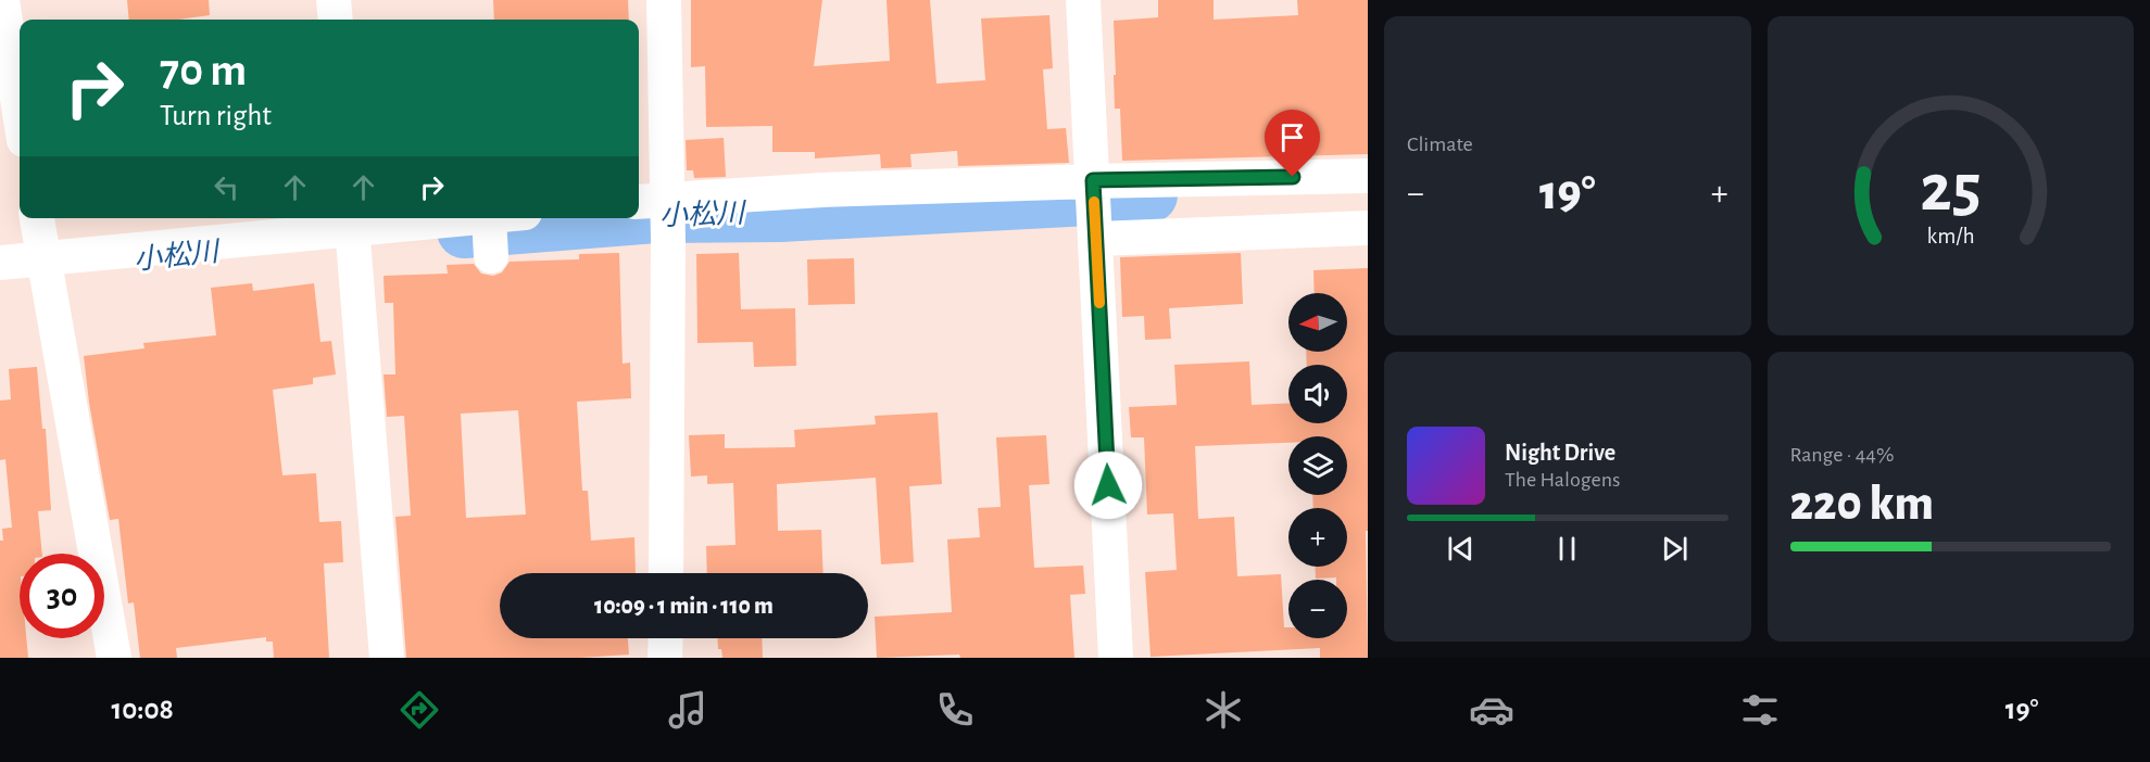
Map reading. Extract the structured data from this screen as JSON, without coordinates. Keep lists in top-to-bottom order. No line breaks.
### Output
{"water":["小松川"],"north":"left","page":{"tile":["Climate",["Range · 44%","220 km"]],"turn":["70 m","Turn right"],"heat":["−","19°","+"],"map_buttons":["+","−"],"song":["Night Drive","The Halogens"],"limit":"30","trip":"10:09 · 1 min · 110 m","tabs":["10:08","19°"],"gauge":["25","km/h"]}}
